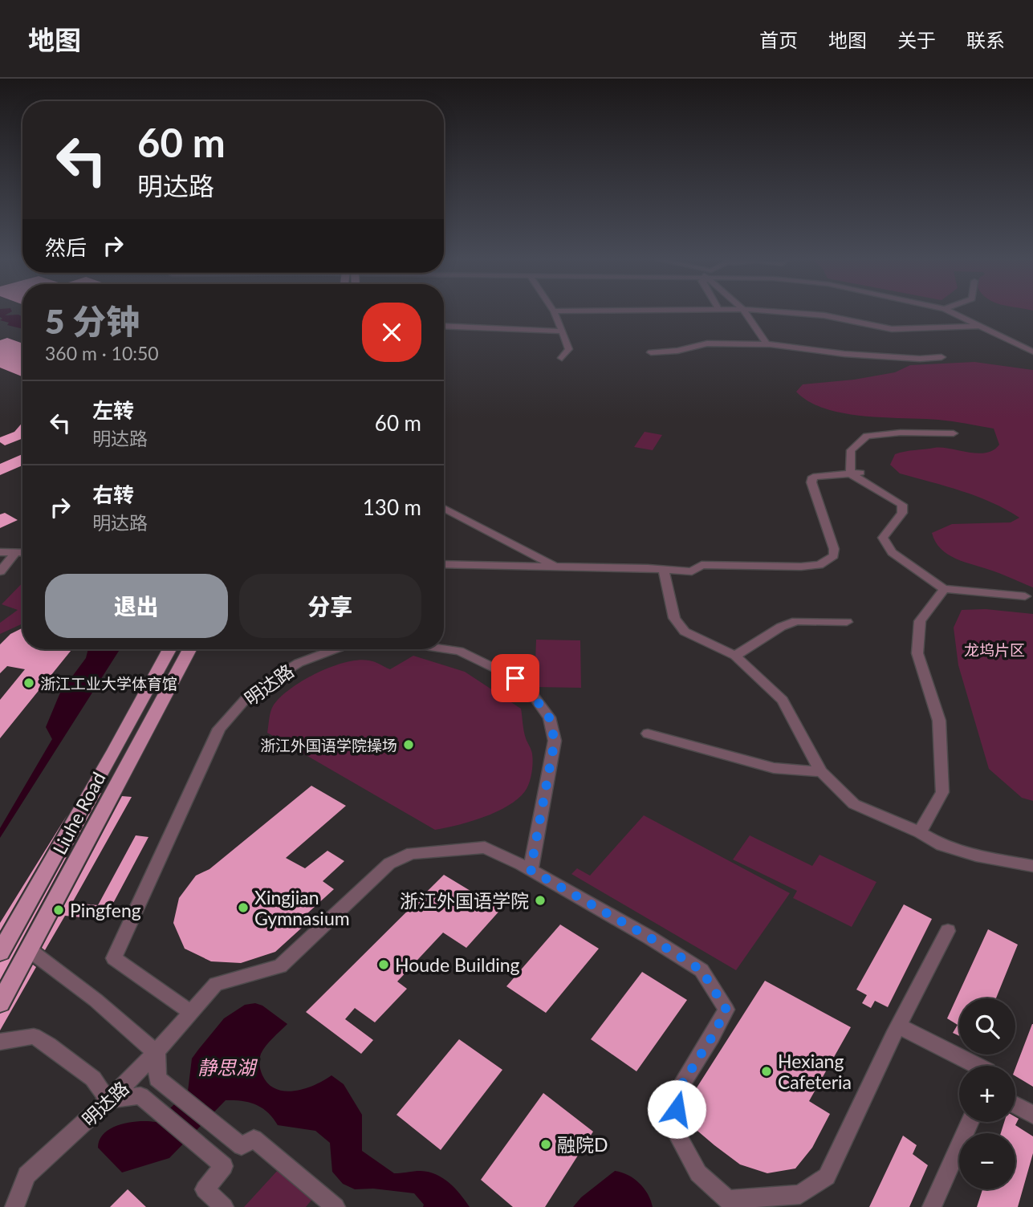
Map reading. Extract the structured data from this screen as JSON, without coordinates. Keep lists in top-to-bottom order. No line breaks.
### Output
{"streets":{"main road":["Liuhe Road"],"street":["明达路"]},"water":["静思湖"],"parks":["龙坞片区"],"places":["浙江工业大学体育馆","浙江外国语学院操场","浙江外国语学院","Xingjian Gymnasium","Pingfeng","Houde Building","Hexiang Cafeteria","融院D"],"page":{"header":"地图","nav":["首页","地图","关于","联系"],"turn":["60 m","明达路"],"then":"然后","heading":["5 分钟","360 m · 10:50"],"list":[{"name":"左转","note":"明达路","value":"60 m"},{"name":"右转","note":"明达路","value":"130 m"}],"buttons":["退出","分享"],"map_buttons":["+","−"]}}
